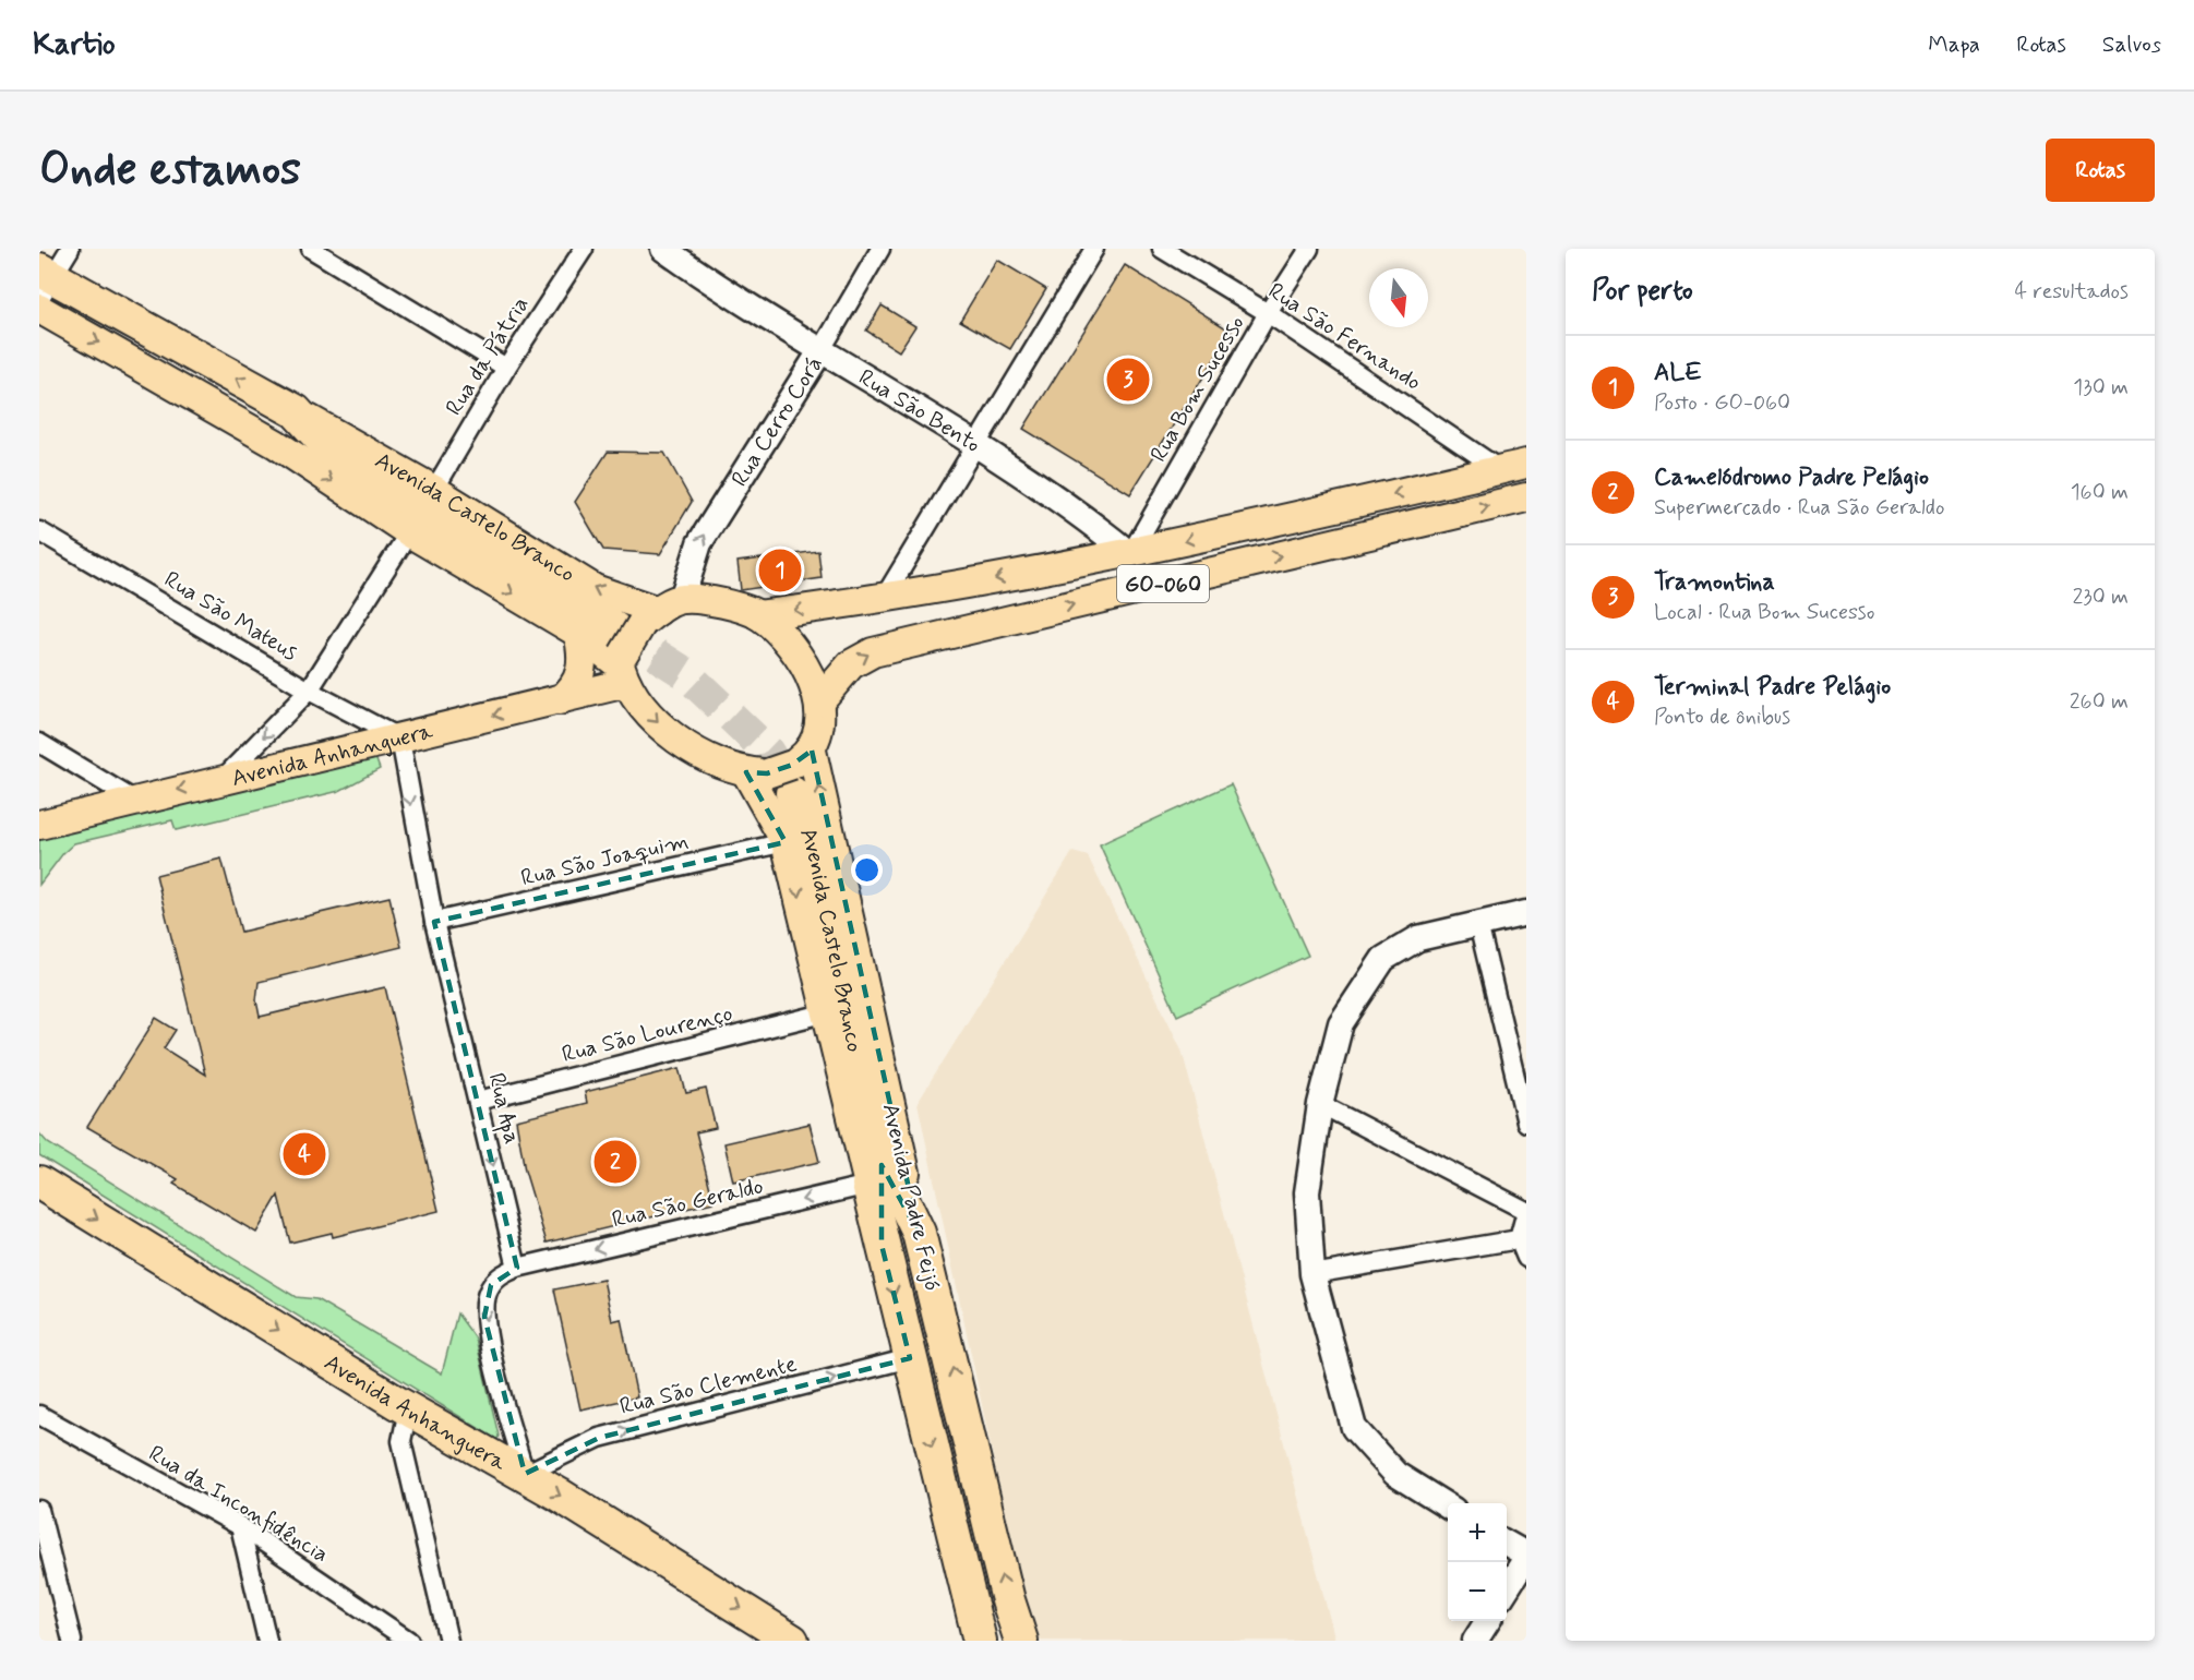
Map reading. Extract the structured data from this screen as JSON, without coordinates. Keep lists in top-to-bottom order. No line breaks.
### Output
{"streets":{"highway":["Avenida Castelo Branco","Avenida Anhanguera","Avenida Padre Feijó"],"main road":["GO-060"],"street":["Rua São Fernando","Rua da Pátria","Rua Bom Sucesso","Rua São Bento","Rua Cerro Corá","Rua São Mateus","Rua São Joaquim","Rua São Lourenço","Rua Apa","Rua São Geraldo","Rua São Clemente","Rua da Inconfidência"]},"crossings":[["Rua São Fernando","Rua Bom Sucesso"],["Rua São Fernando","GO-060"],["Rua da Pátria","Avenida Castelo Branco"],["Rua Bom Sucesso","Rua São Bento"],["Rua Bom Sucesso","GO-060"],["Rua São Bento","Rua Cerro Corá"],["Rua São Bento","GO-060"],["Rua Cerro Corá","Avenida Castelo Branco"],["Rua Cerro Corá","GO-060"],["Rua Cerro Corá","Avenida Anhanguera"],["Rua Cerro Corá","Avenida Padre Feijó"],["Avenida Castelo Branco","GO-060"],["Avenida Castelo Branco","Avenida Anhanguera"],["Avenida Castelo Branco","Avenida Padre Feijó"],["GO-060","Avenida Anhanguera"],["GO-060","Avenida Padre Feijó"],["Rua São Mateus","Avenida Anhanguera"],["Rua São Mateus","Rua Apa"],["Avenida Anhanguera","Rua Apa"],["Avenida Anhanguera","Avenida Padre Feijó"],["Avenida Anhanguera","Rua São Clemente"],["Rua São Joaquim","Rua Apa"],["Rua São Joaquim","Avenida Padre Feijó"],["Rua São Lourenço","Rua Apa"],["Rua São Lourenço","Avenida Padre Feijó"],["Rua Apa","Rua São Geraldo"],["Avenida Padre Feijó","Rua São Geraldo"],["Avenida Padre Feijó","Rua São Clemente"]],"one_way":["Rua Apa","Rua São Geraldo","Rua São Clemente"],"north":"bottom","page":{"header":"Kartio","nav":["Mapa","Rotas","Salvos"],"buttons":"Rotas","title":"Onde estamos","heading":["Por perto","4 resultados"],"list":[{"mark":"1","name":"ALE","note":"Posto · GO-060","value":"130 m"},{"mark":"2","name":"Camelódromo Padre Pelágio","note":"Supermercado · Rua São Geraldo","value":"160 m"},{"mark":"3","name":"Tramontina","note":"Local · Rua Bom Sucesso","value":"230 m"},{"mark":"4","name":"Terminal Padre Pelágio","note":"Ponto de ônibus","value":"260 m"}],"pins":["3","1","4","2"],"map_buttons":["+","−"]}}
